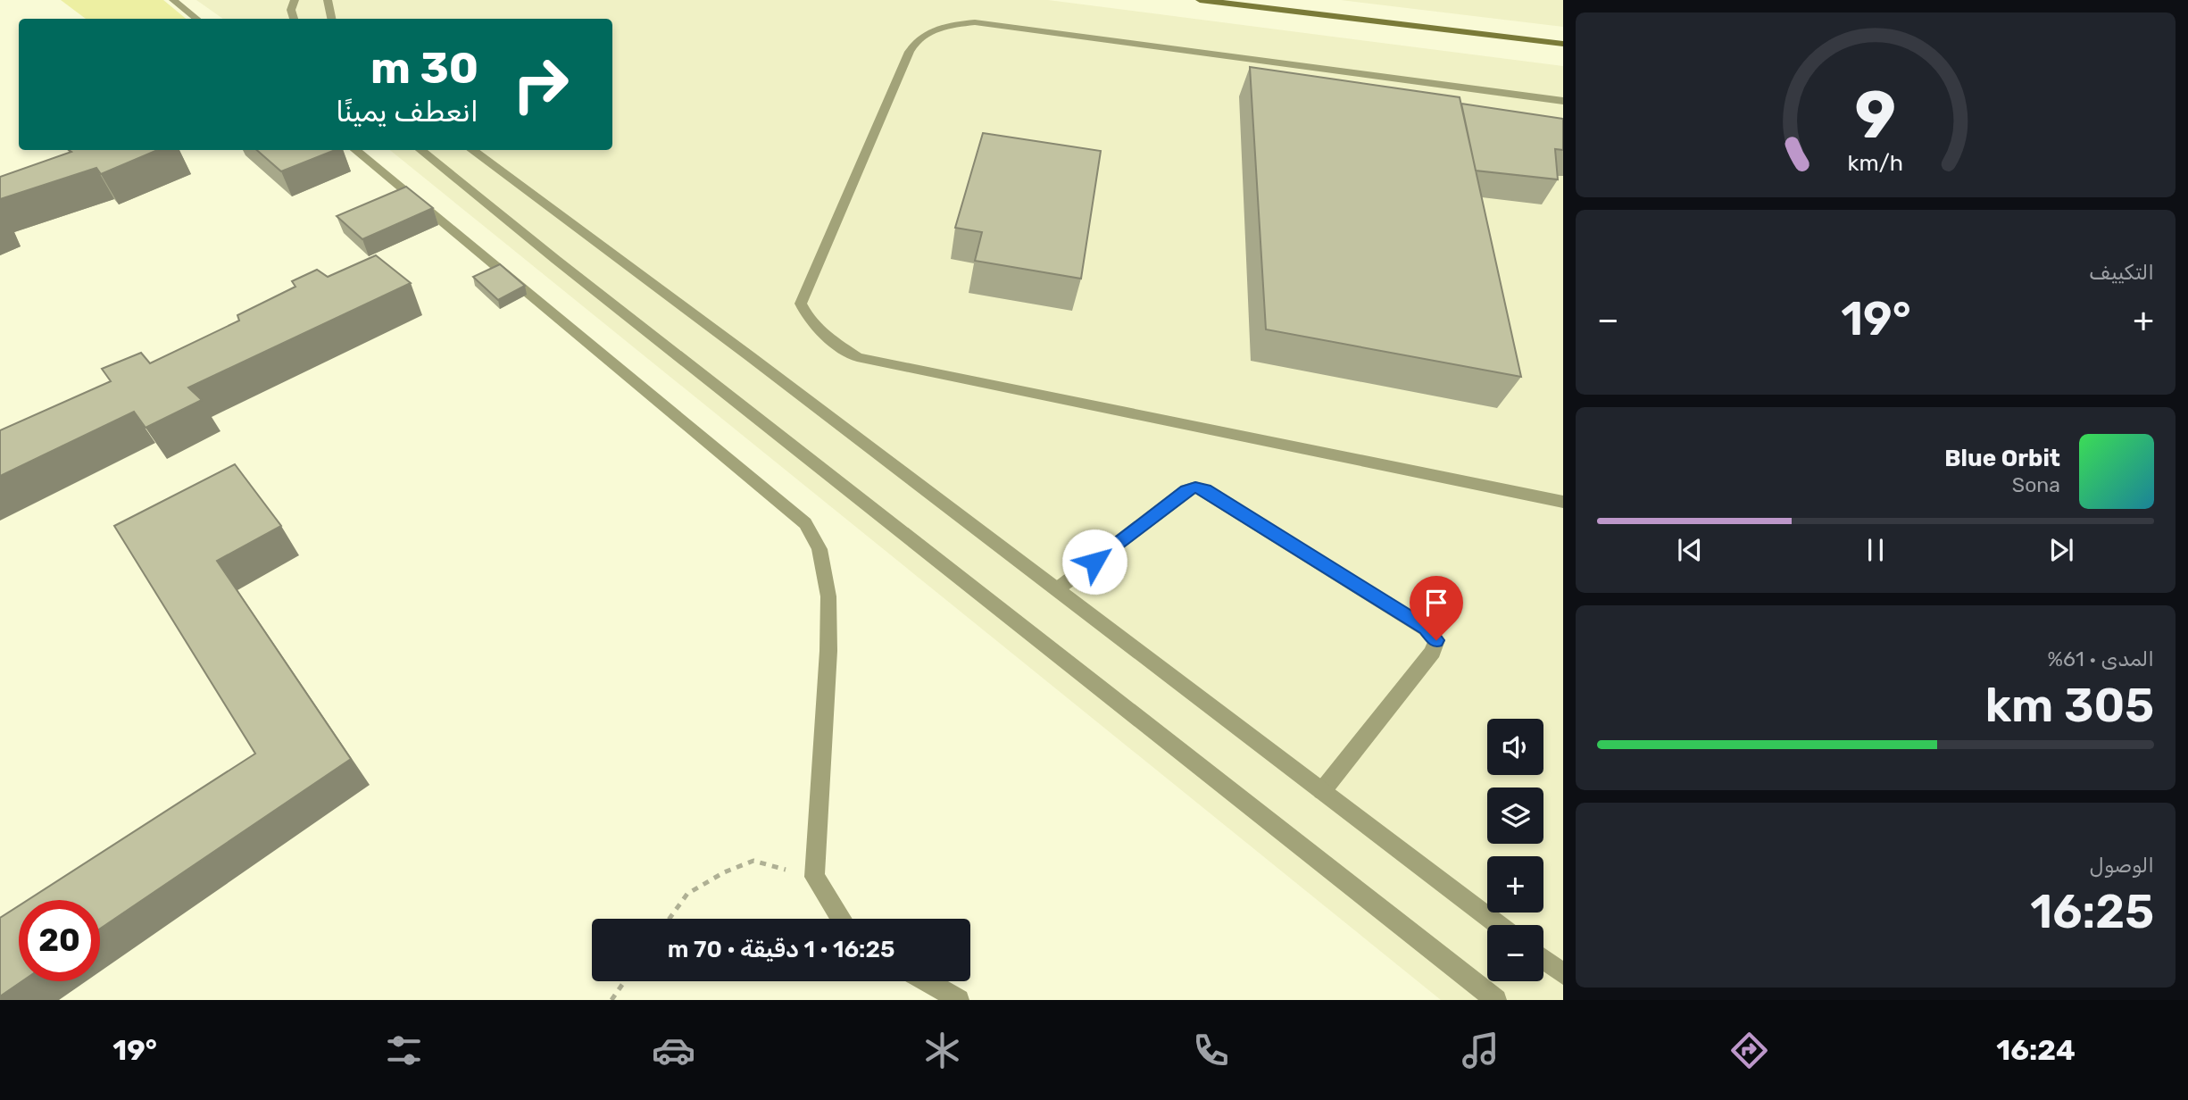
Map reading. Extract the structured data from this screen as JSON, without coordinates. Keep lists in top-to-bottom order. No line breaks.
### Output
{"page":{"turn":["30 m","انعطف يمينًا"],"tile":["التكييف",["المدى · 61%","305 km"],["الوصول","16:25"]],"heat":["−","19°","+"],"song":["Blue Orbit","Sona"],"map_buttons":["+","−"],"limit":"20","trip":"16:25 · 1 دقيقة · 70 m","tabs":["16:24","19°"],"gauge":["9","km/h"]}}
